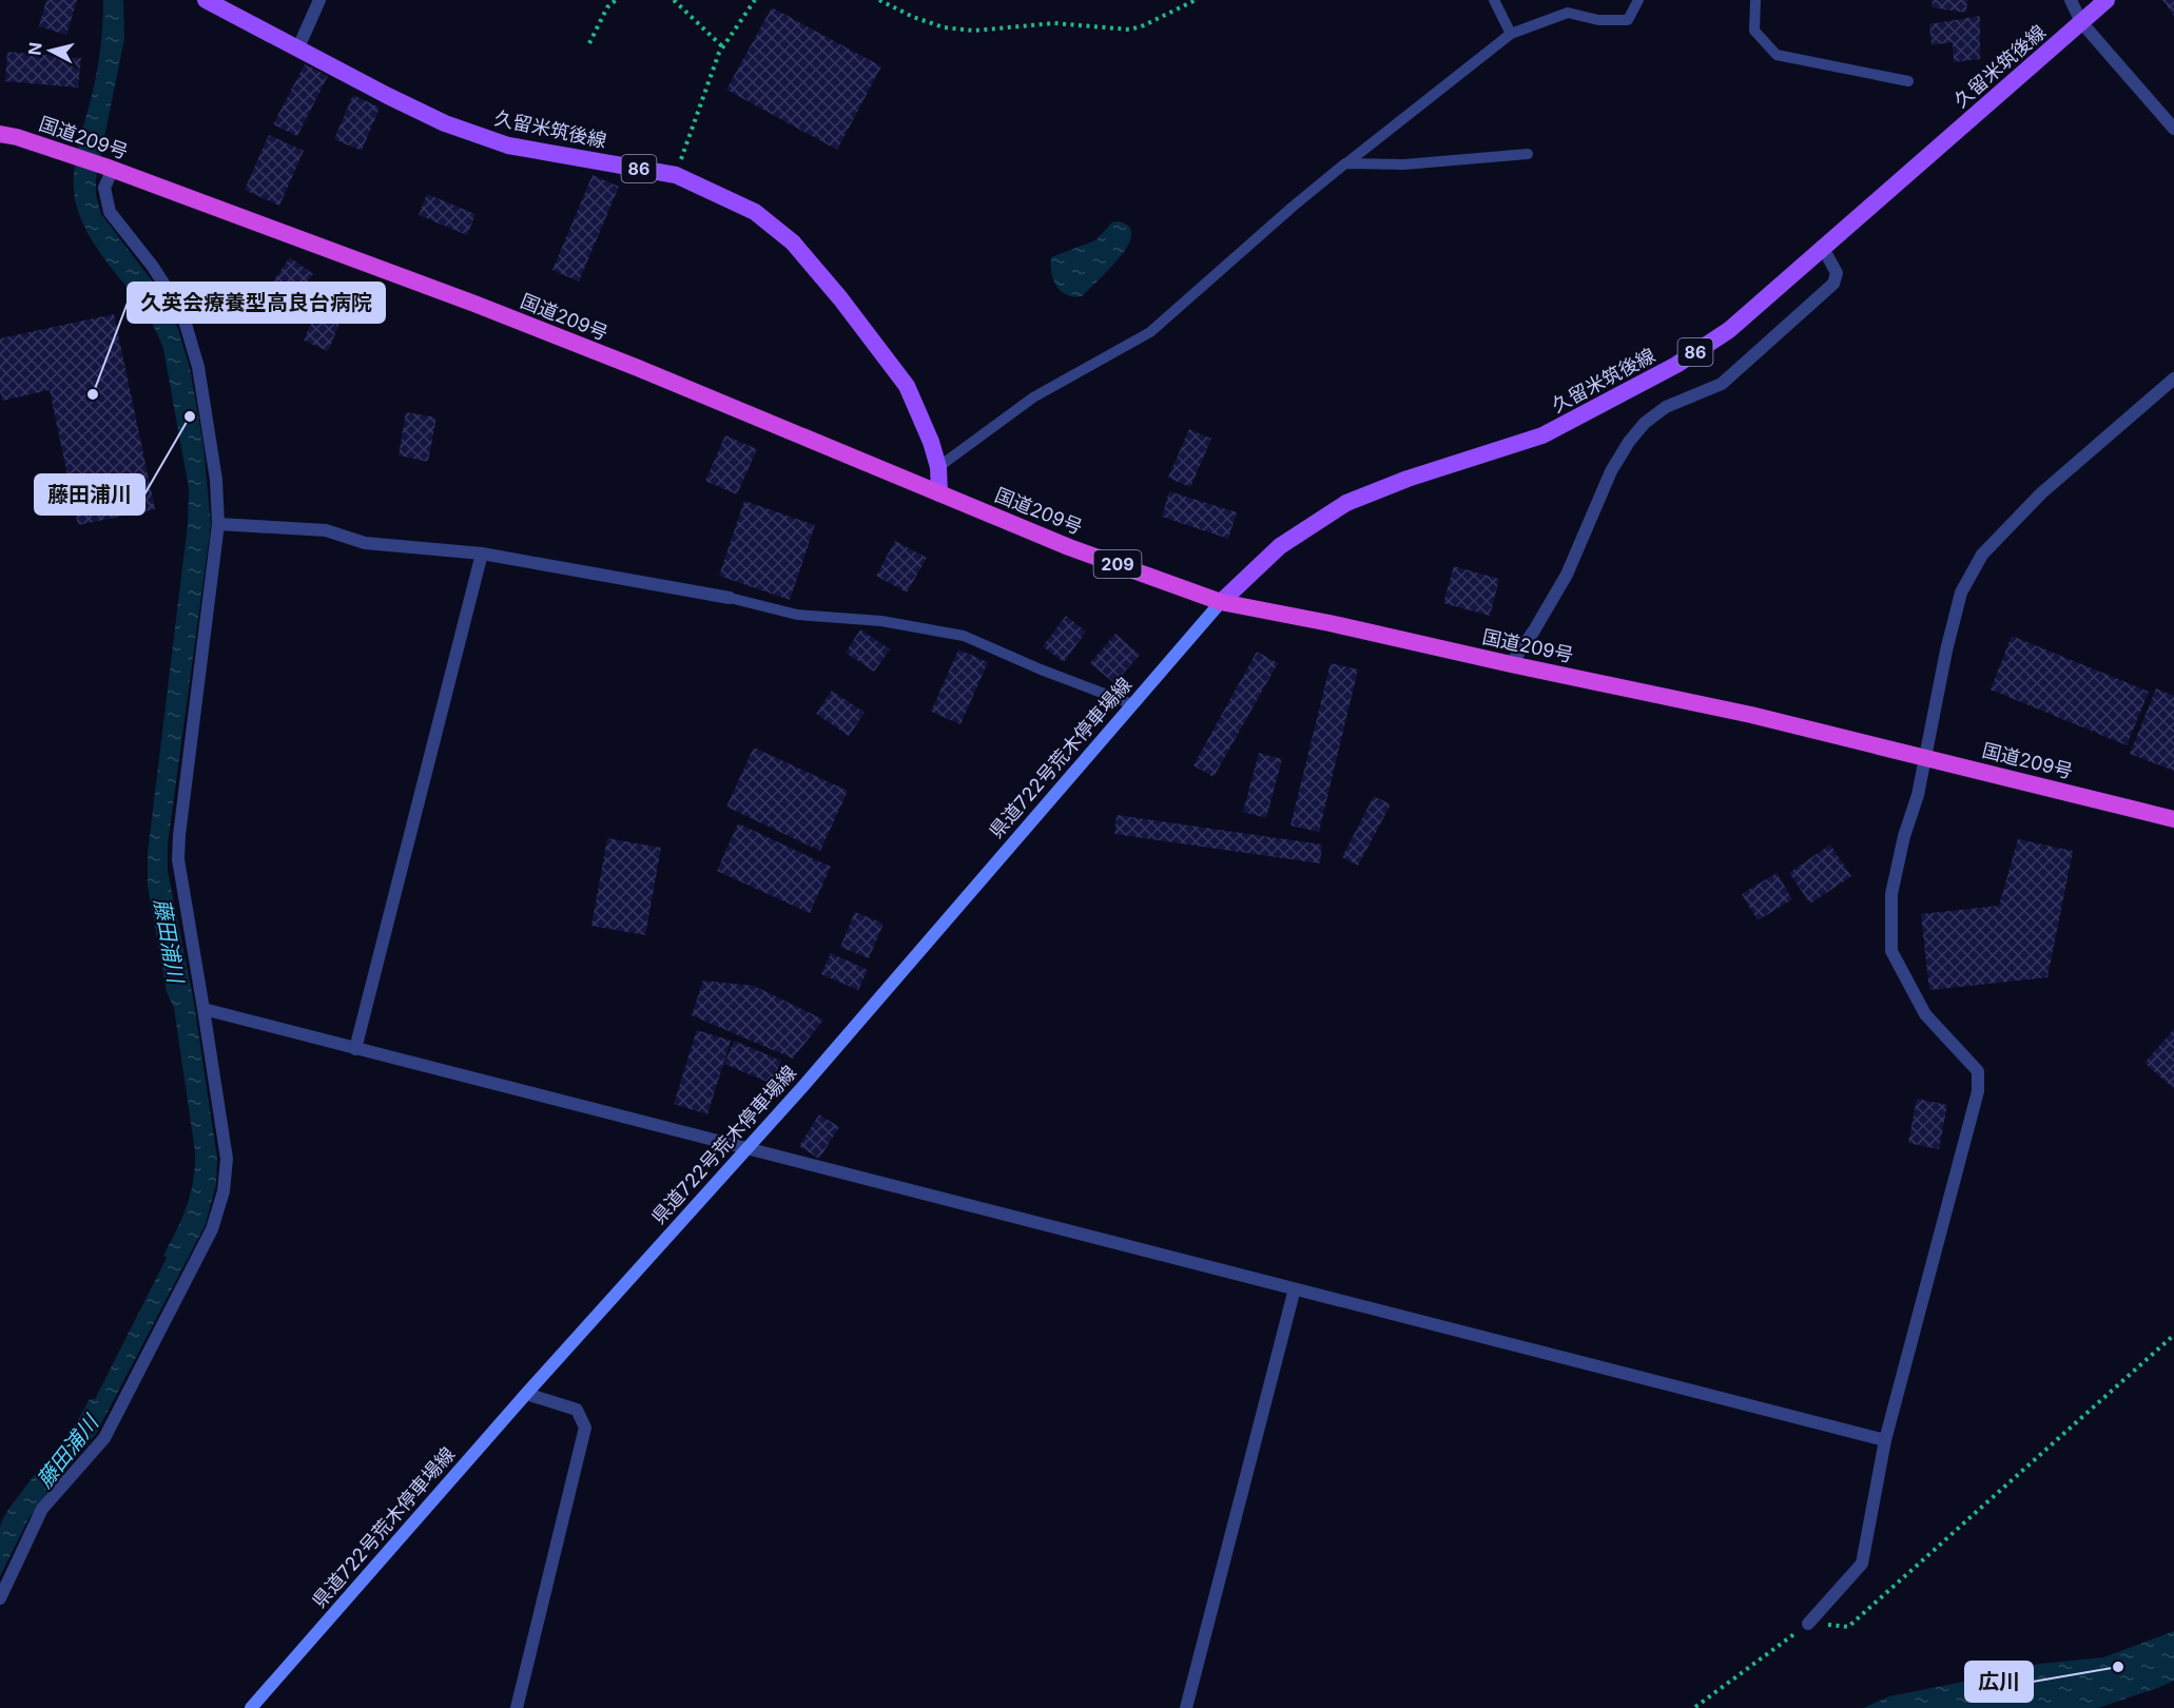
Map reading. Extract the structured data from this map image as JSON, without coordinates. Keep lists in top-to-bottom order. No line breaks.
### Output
{"streets":{"highway":["国道209号","209"],"main road":["久留米筑後線","86","県道722号荒木停車場線"]},"crossings":[["久留米筑後線","国道209号"],["久留米筑後線","県道722号荒木停車場線"],["国道209号","県道722号荒木停車場線"]],"water":["藤田浦川"],"places":["久英会療養型高良台病院","藤田浦川","広川"],"north":"left"}
